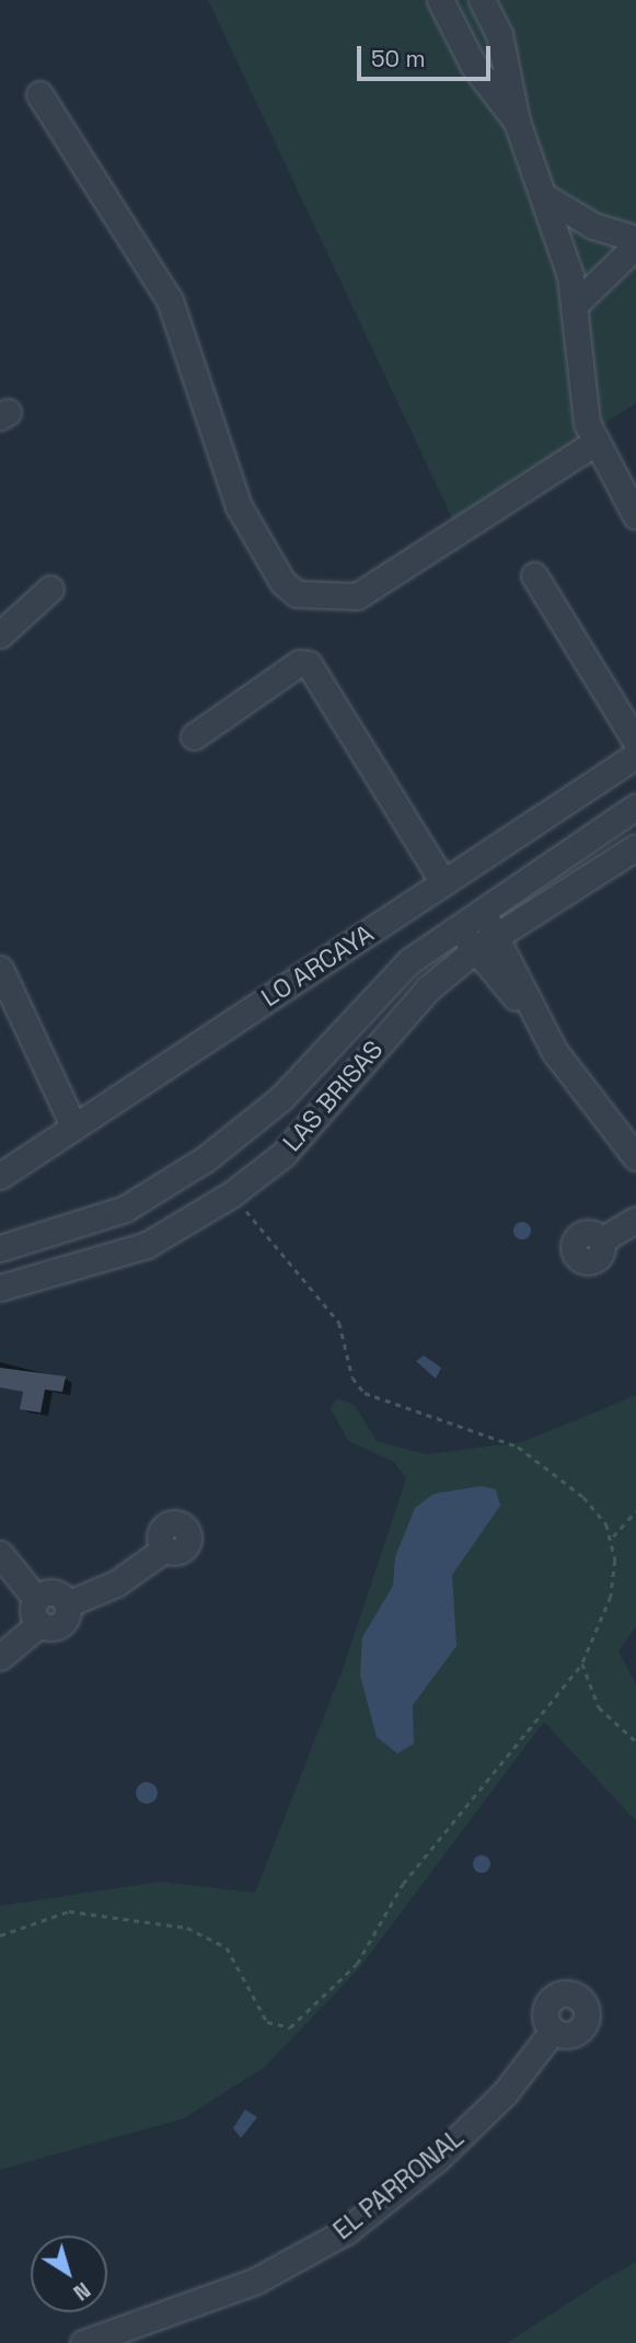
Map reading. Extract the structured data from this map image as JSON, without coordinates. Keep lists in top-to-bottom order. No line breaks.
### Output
{"streets":{"street":["LO ARCAYA","LAS BRISAS","EL PARRONAL"]},"scale_bar":"50 m","north":"bottom right"}
